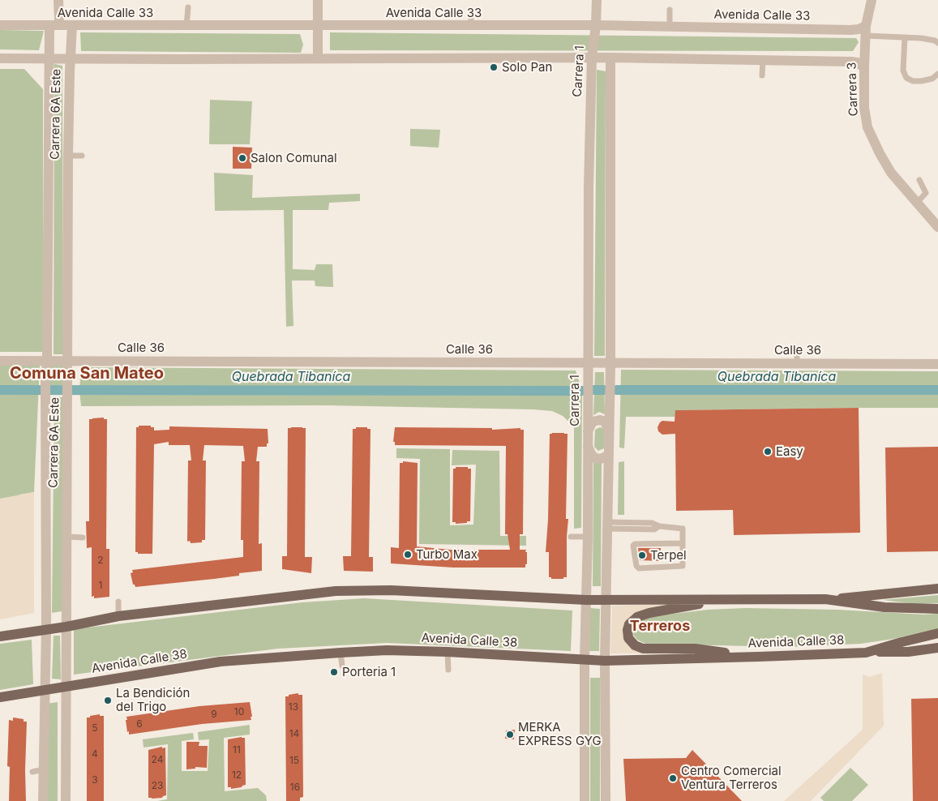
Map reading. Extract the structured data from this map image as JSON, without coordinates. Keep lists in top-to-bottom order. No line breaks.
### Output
{"streets":{"main road":["Avenida Calle 38"],"street":["Avenida Calle 33","Carrera 1","Carrera 3","Carrera 6A Este","Calle 36"]},"crossings":[["Avenida Calle 33","Carrera 1"],["Avenida Calle 33","Carrera 3"],["Avenida Calle 33","Carrera 6A Este"],["Carrera 1","Calle 36"],["Carrera 1","Avenida Calle 38"],["Carrera 6A Este","Calle 36"],["Carrera 6A Este","Avenida Calle 38"]],"districts":["Comuna San Mateo","Terreros"],"water":["Quebrada Tibaníca"],"places":["Solo Pan","Salon Comunal","Easy","Turbo Max","Terpel","Porteria 1","La Bendición del Trigo","MERKA EXPRESS GYG","Centro Comercial Ventura Terreros"],"house_numbers":["2","1","13","10","9","6","5","14","11","4","24","15","12","3","23","16"]}
